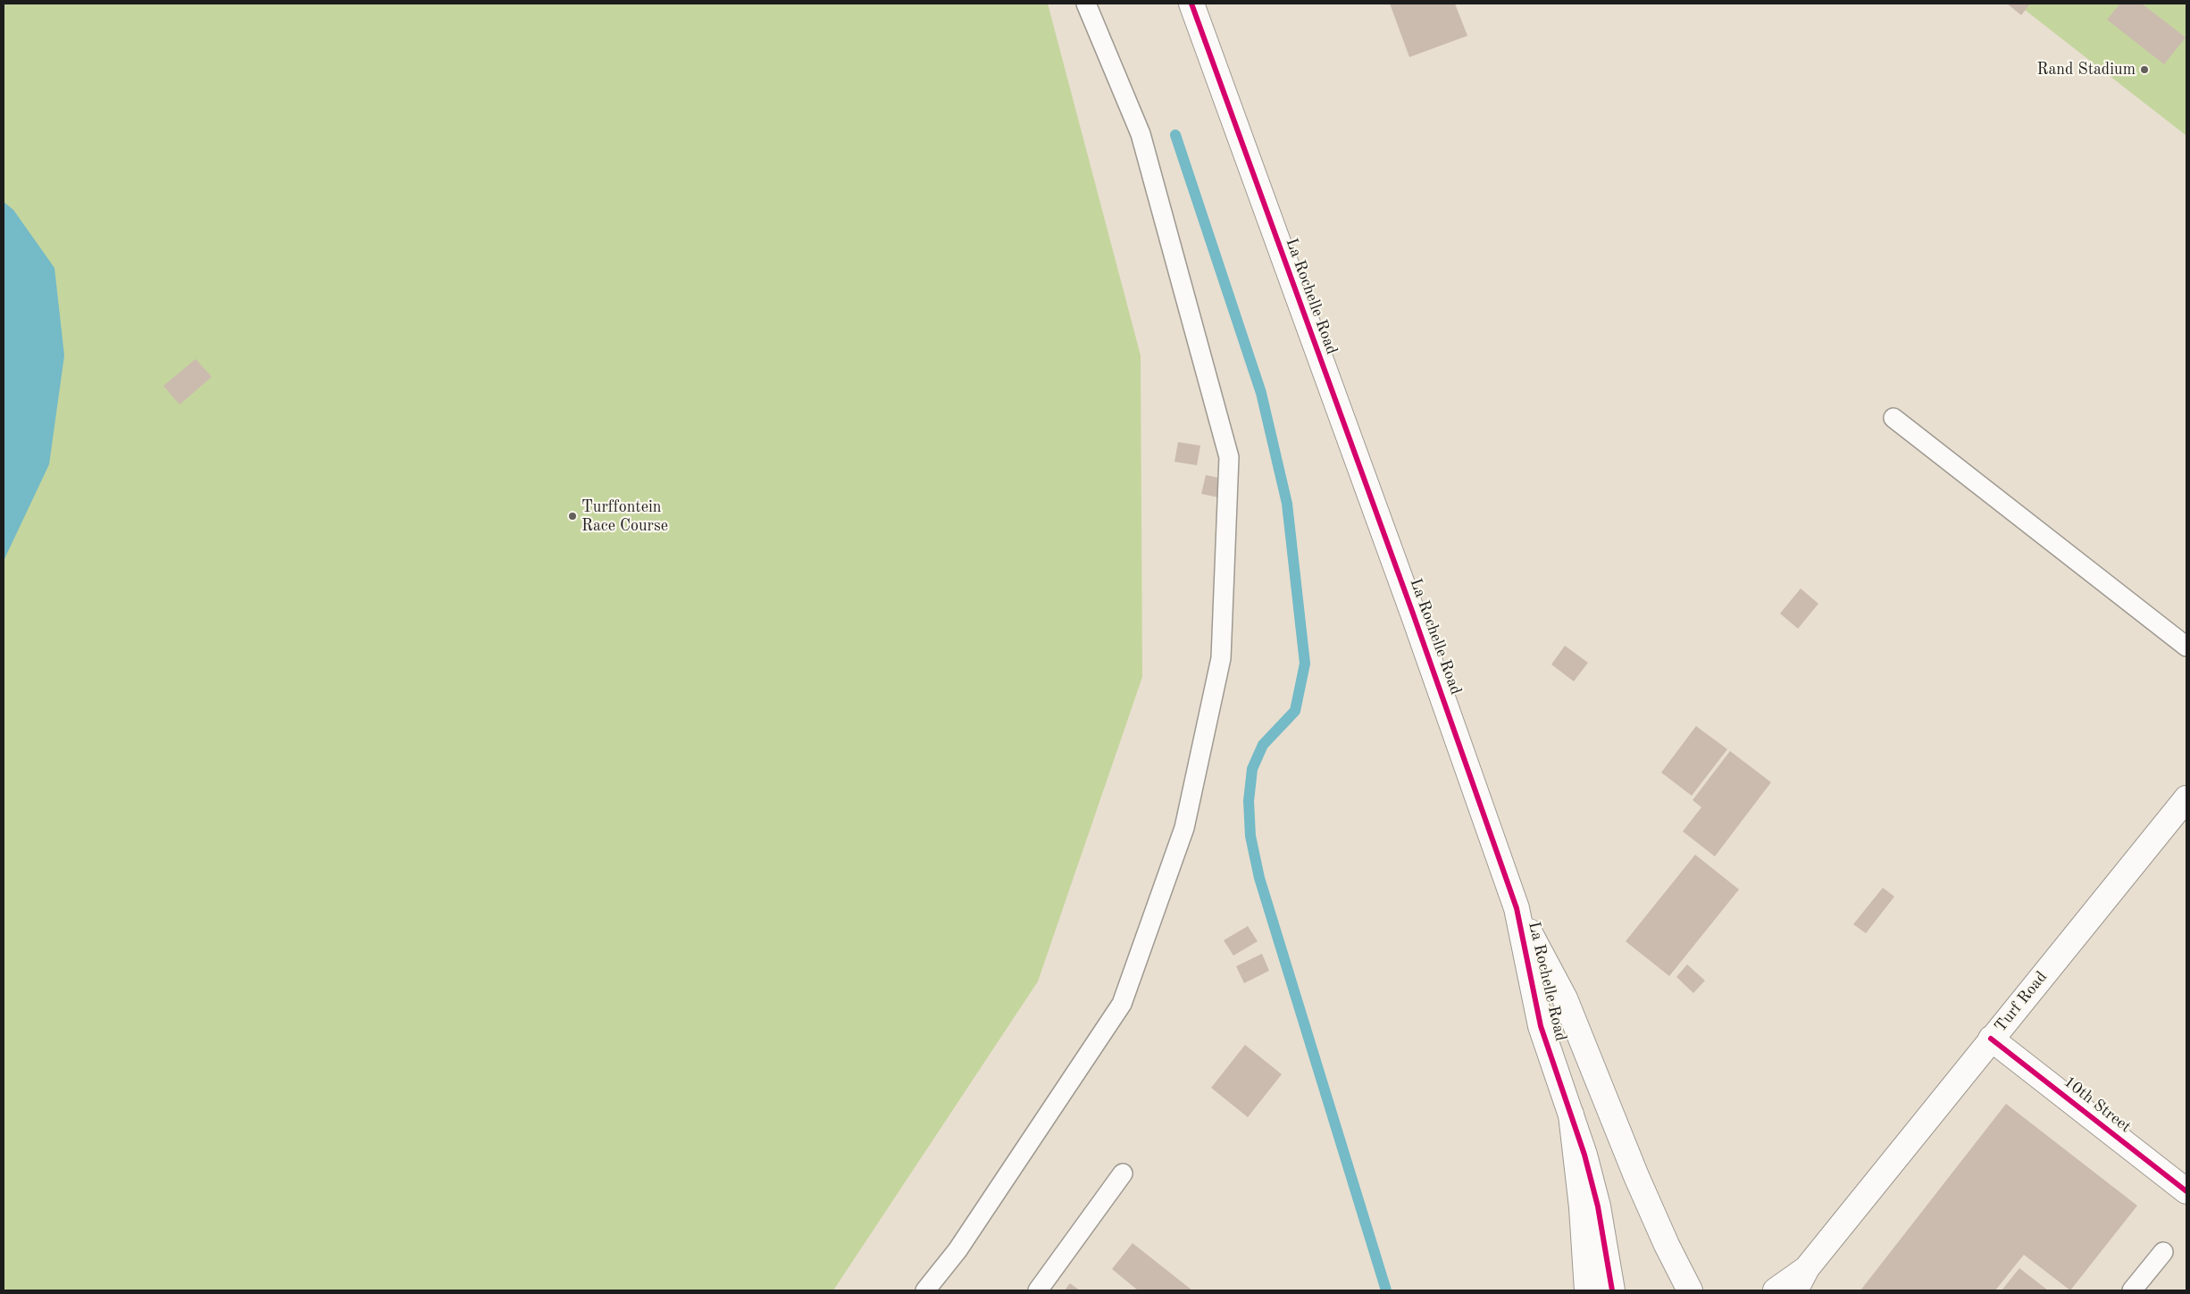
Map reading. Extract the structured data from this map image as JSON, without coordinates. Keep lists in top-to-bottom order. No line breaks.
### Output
{"streets":{"street":["La Rochelle Road","Turf Road","10th Street"]},"crossings":[["Turf Road","10th Street"]],"places":["Rand Stadium","Turffontein Race Course"]}
